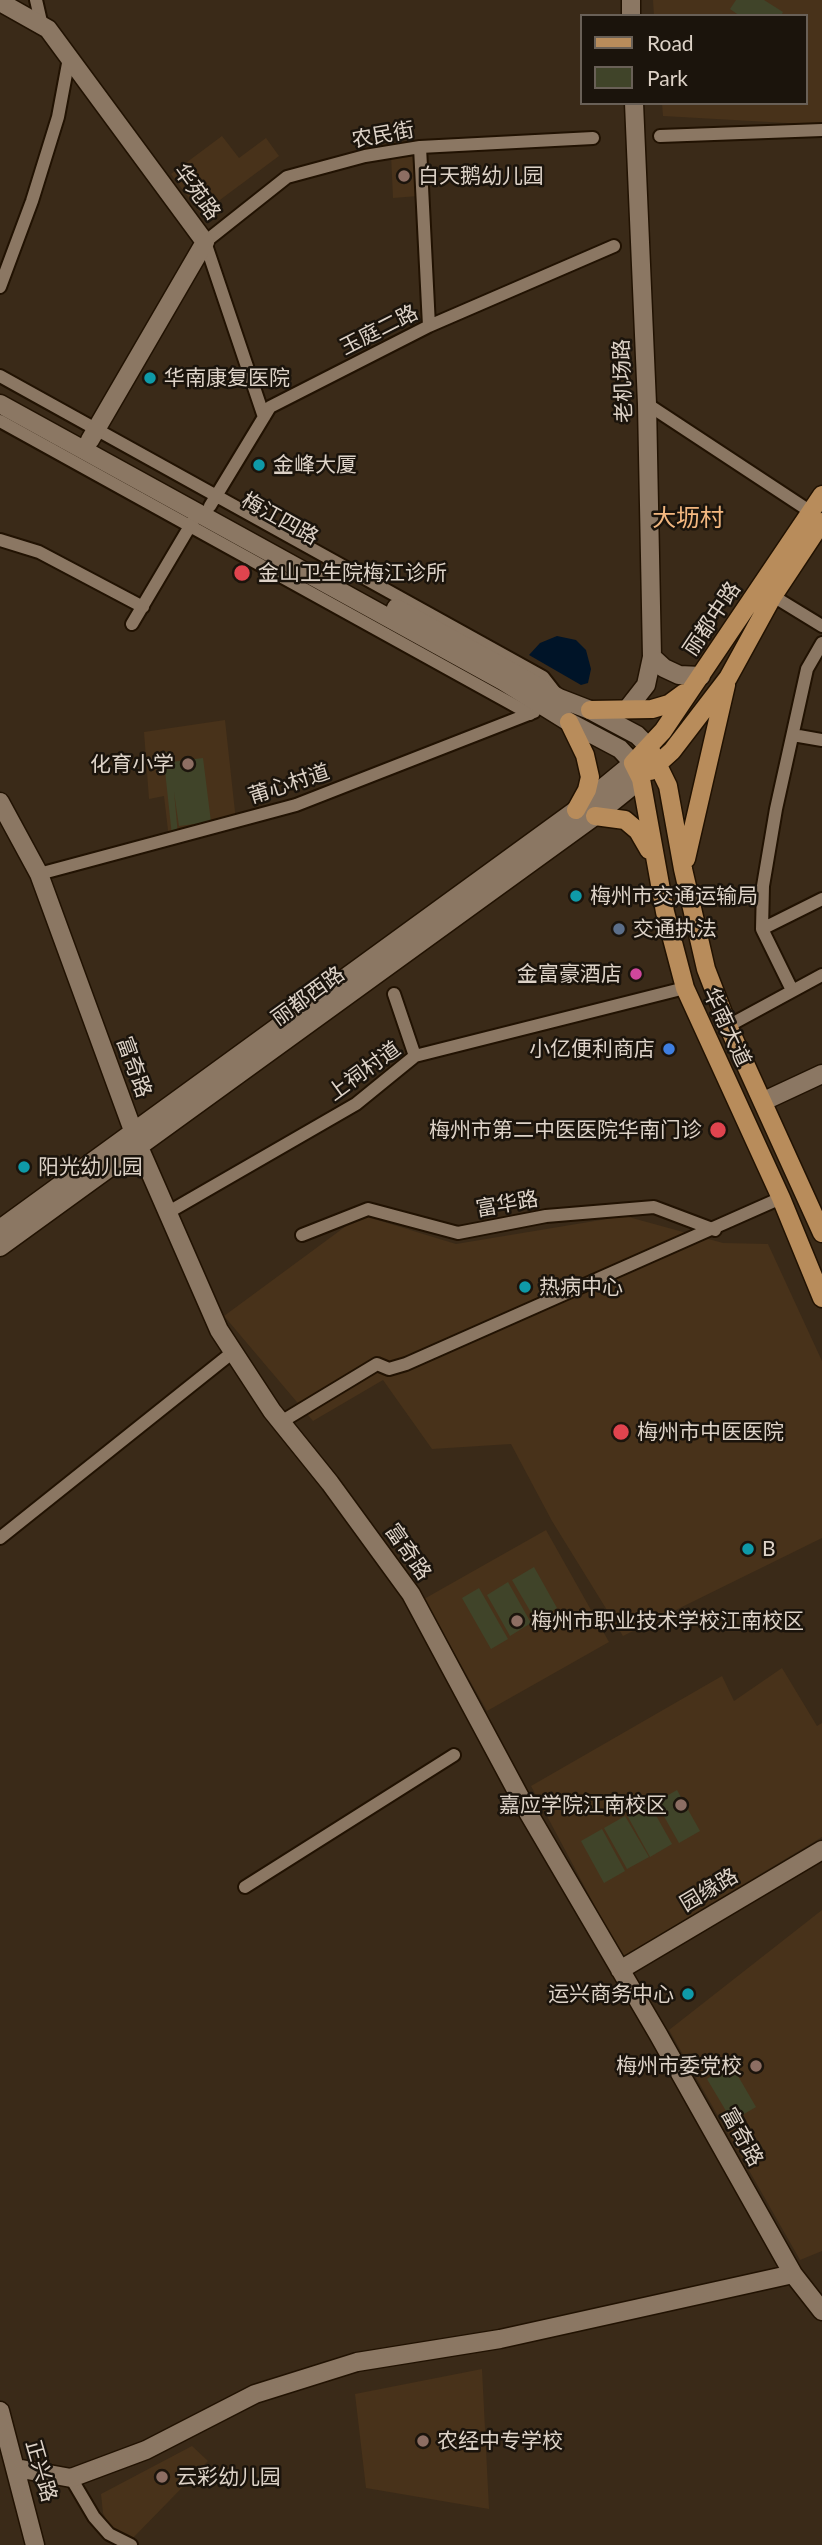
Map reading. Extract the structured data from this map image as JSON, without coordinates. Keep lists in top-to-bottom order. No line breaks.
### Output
{"streets":{"main road":["丽都中路","华南大道"],"street":["农民街","华苑路","玉庭二路","老机场路","梅江四路","莆心村道","丽都西路","富奇路","上祠村道","富华路","园缘路","正兴路"]},"crossings":[["农民街","华苑路"],["华苑路","梅江四路"],["玉庭二路","梅江四路"],["梅江四路","丽都中路"],["梅江四路","莆心村道"],["梅江四路","丽都西路"],["梅江四路","华南大道"],["丽都中路","丽都西路"],["丽都中路","华南大道"],["莆心村道","富奇路"],["丽都西路","华南大道"],["丽都西路","富奇路"],["华南大道","上祠村道"],["富奇路","上祠村道"],["富奇路","园缘路"]],"districts":["大坜村"],"places":["白天鹅幼儿园","华南康复医院","金峰大厦","金山卫生院梅江诊所","化育小学","梅州市交通运输局","交通执法","金富豪酒店","小亿便利商店","梅州市第二中医医院华南门诊","阳光幼儿园","热病中心","梅州市中医医院","B","梅州市职业技术学校江南校区","嘉应学院江南校区","运兴商务中心","梅州市委党校","农经中专学校","云彩幼儿园"],"legend":["Road","Park"]}
